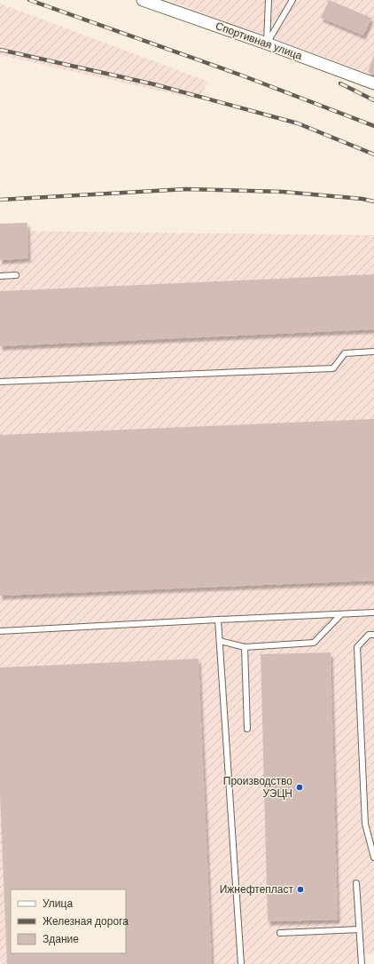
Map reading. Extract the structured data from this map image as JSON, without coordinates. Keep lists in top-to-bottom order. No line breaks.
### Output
{"streets":{"street":["Спортивная улица"]},"places":["Производство УЭЦН","Ижнефтепласт"],"legend":["Улица","Железная дорога","Здание"]}
